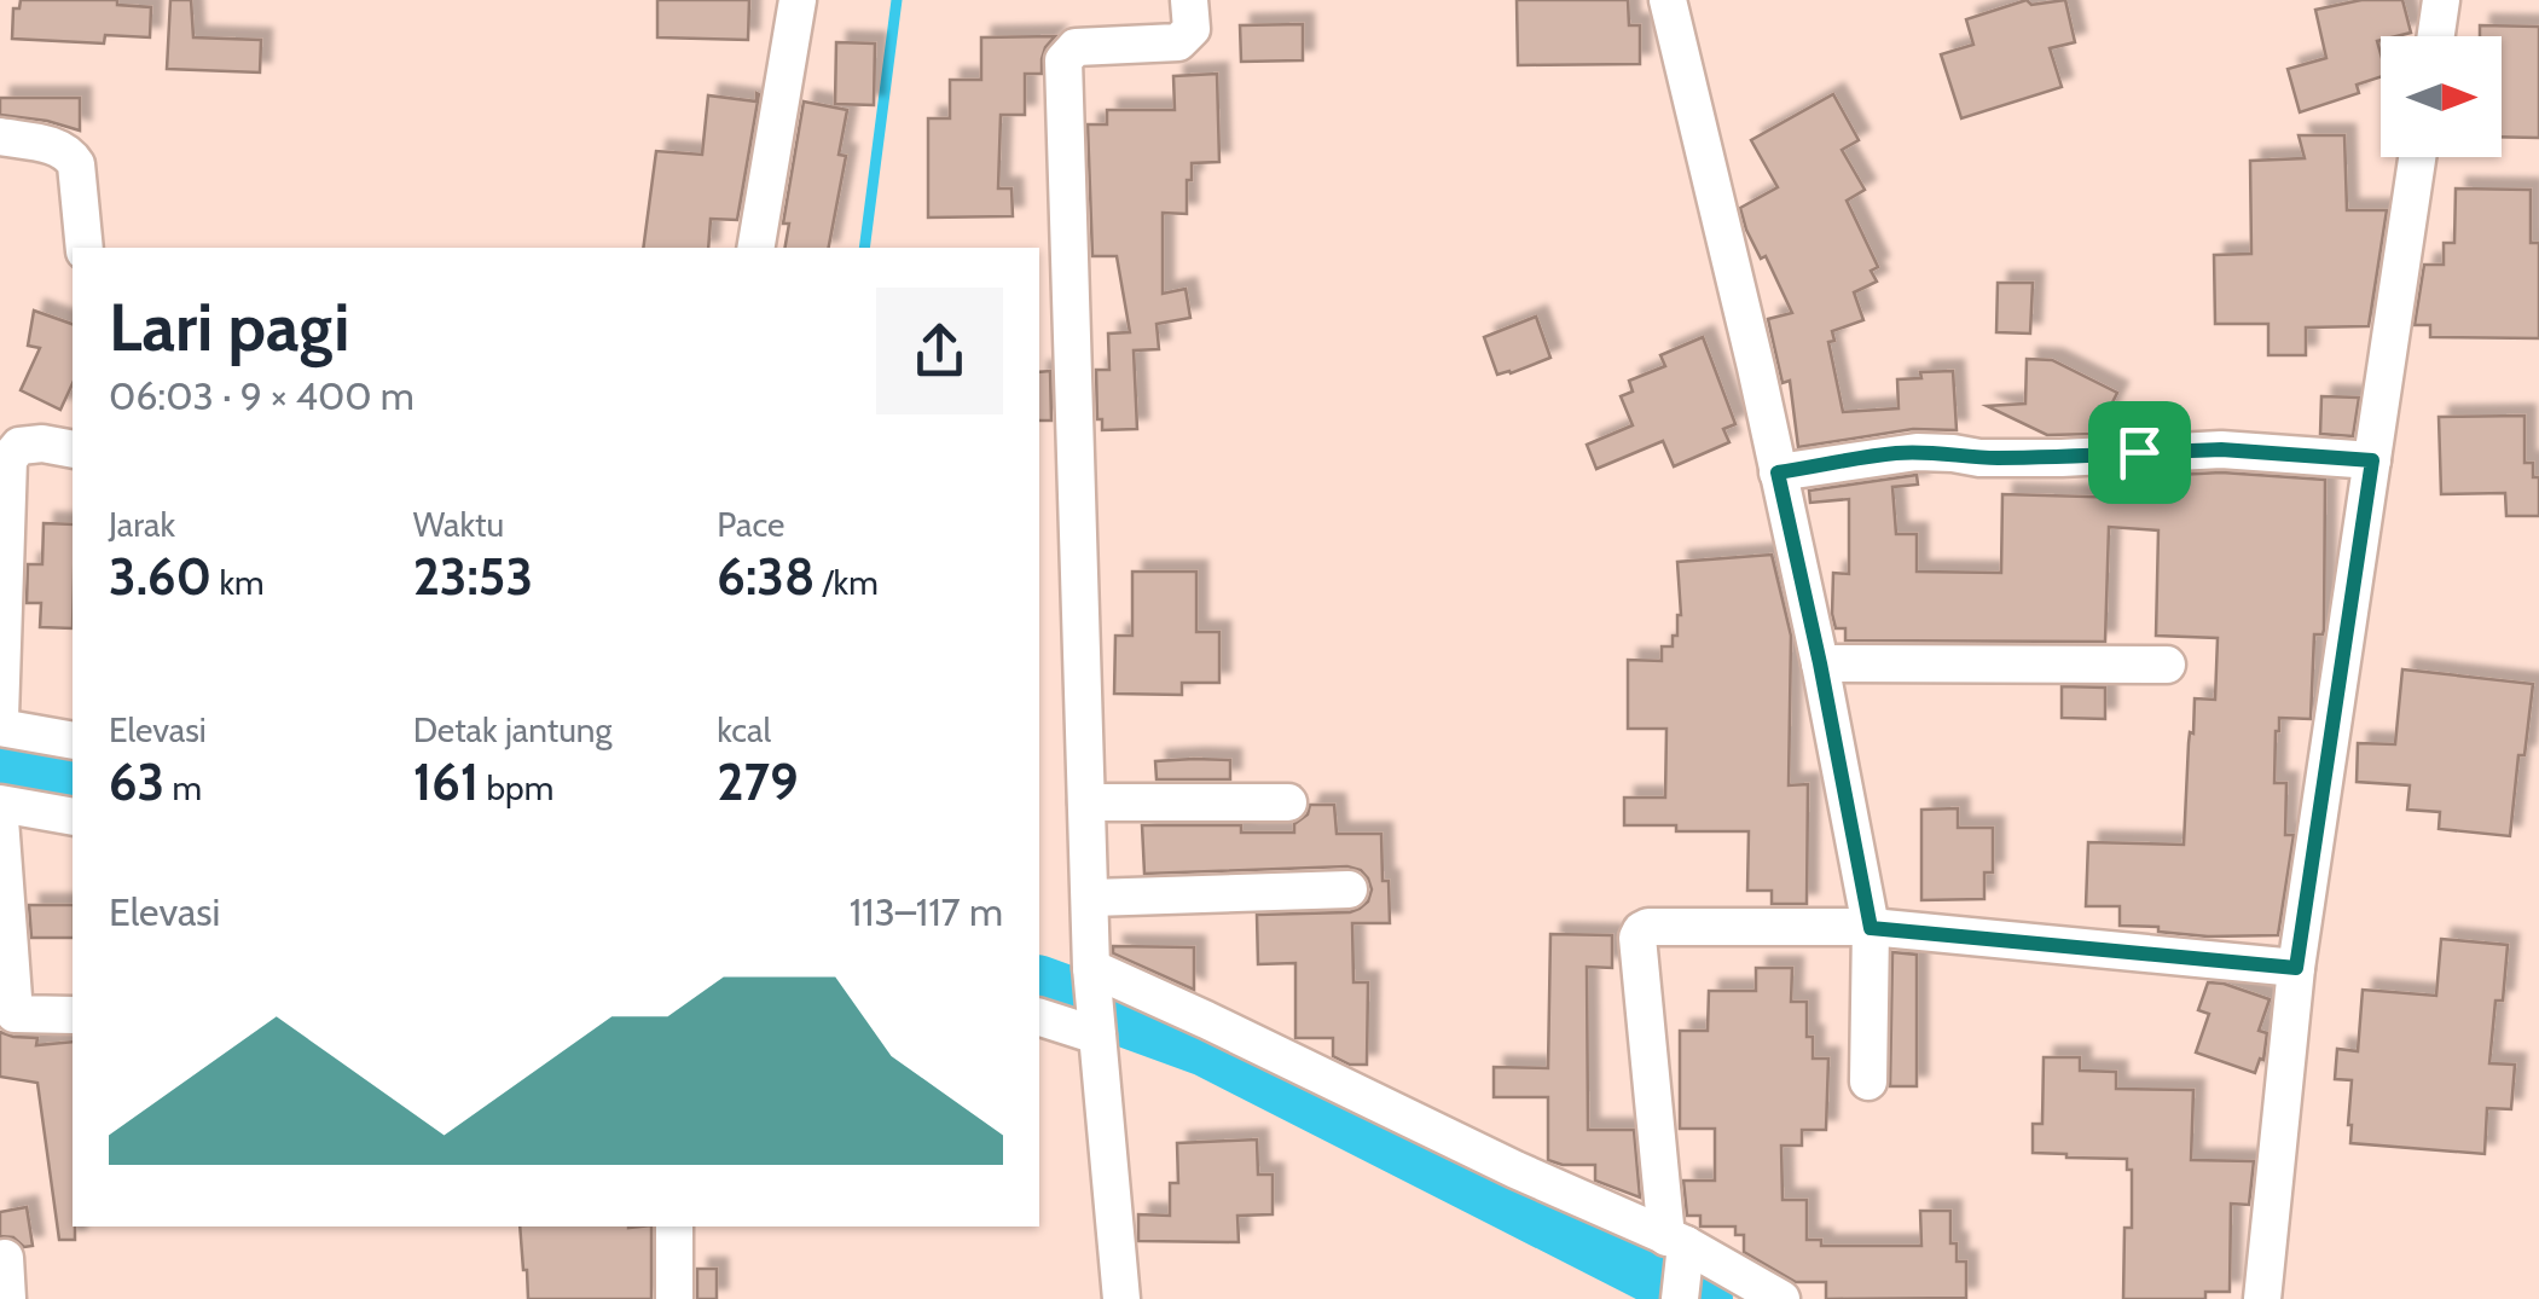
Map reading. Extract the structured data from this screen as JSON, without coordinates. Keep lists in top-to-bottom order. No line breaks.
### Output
{"north":"right","page":{"heading":["Lari pagi","06:03 · 9 × 400 m"],"stats":[["Jarak","3.60 km"],["Waktu","23:53"],["Pace","6:38 /km"],["Elevasi","63 m"],["Detak jantung","161 bpm"],["kcal","279"]],"chart":["Elevasi","113–117 m"]}}
